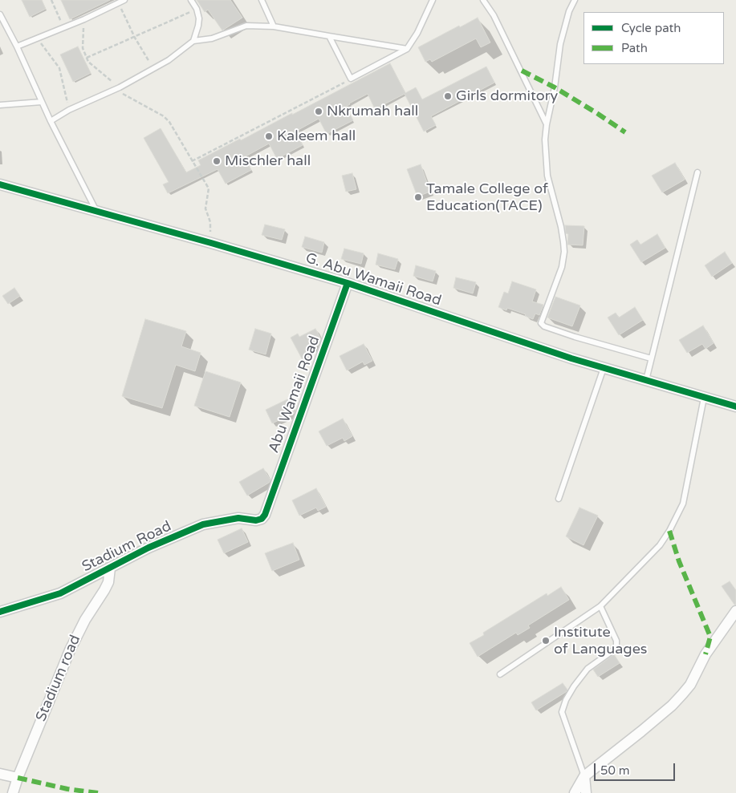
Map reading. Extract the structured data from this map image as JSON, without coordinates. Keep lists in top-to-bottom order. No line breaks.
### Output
{"streets":{"street":["G. Abu Wamaii Road","Abu Wamaii Road","Stadium Road","Stadium road"]},"crossings":[["G. Abu Wamaii Road","Abu Wamaii Road"],["Abu Wamaii Road","Stadium Road"],["Stadium Road","Stadium road"]],"places":["Girls dormitory","Nkrumah hall","Kaleem hall","Mischler hall","Tamale College of Education(TACE)","Institute of Languages"],"legend":["Cycle path","Path"],"scale_bar":"50 m"}
